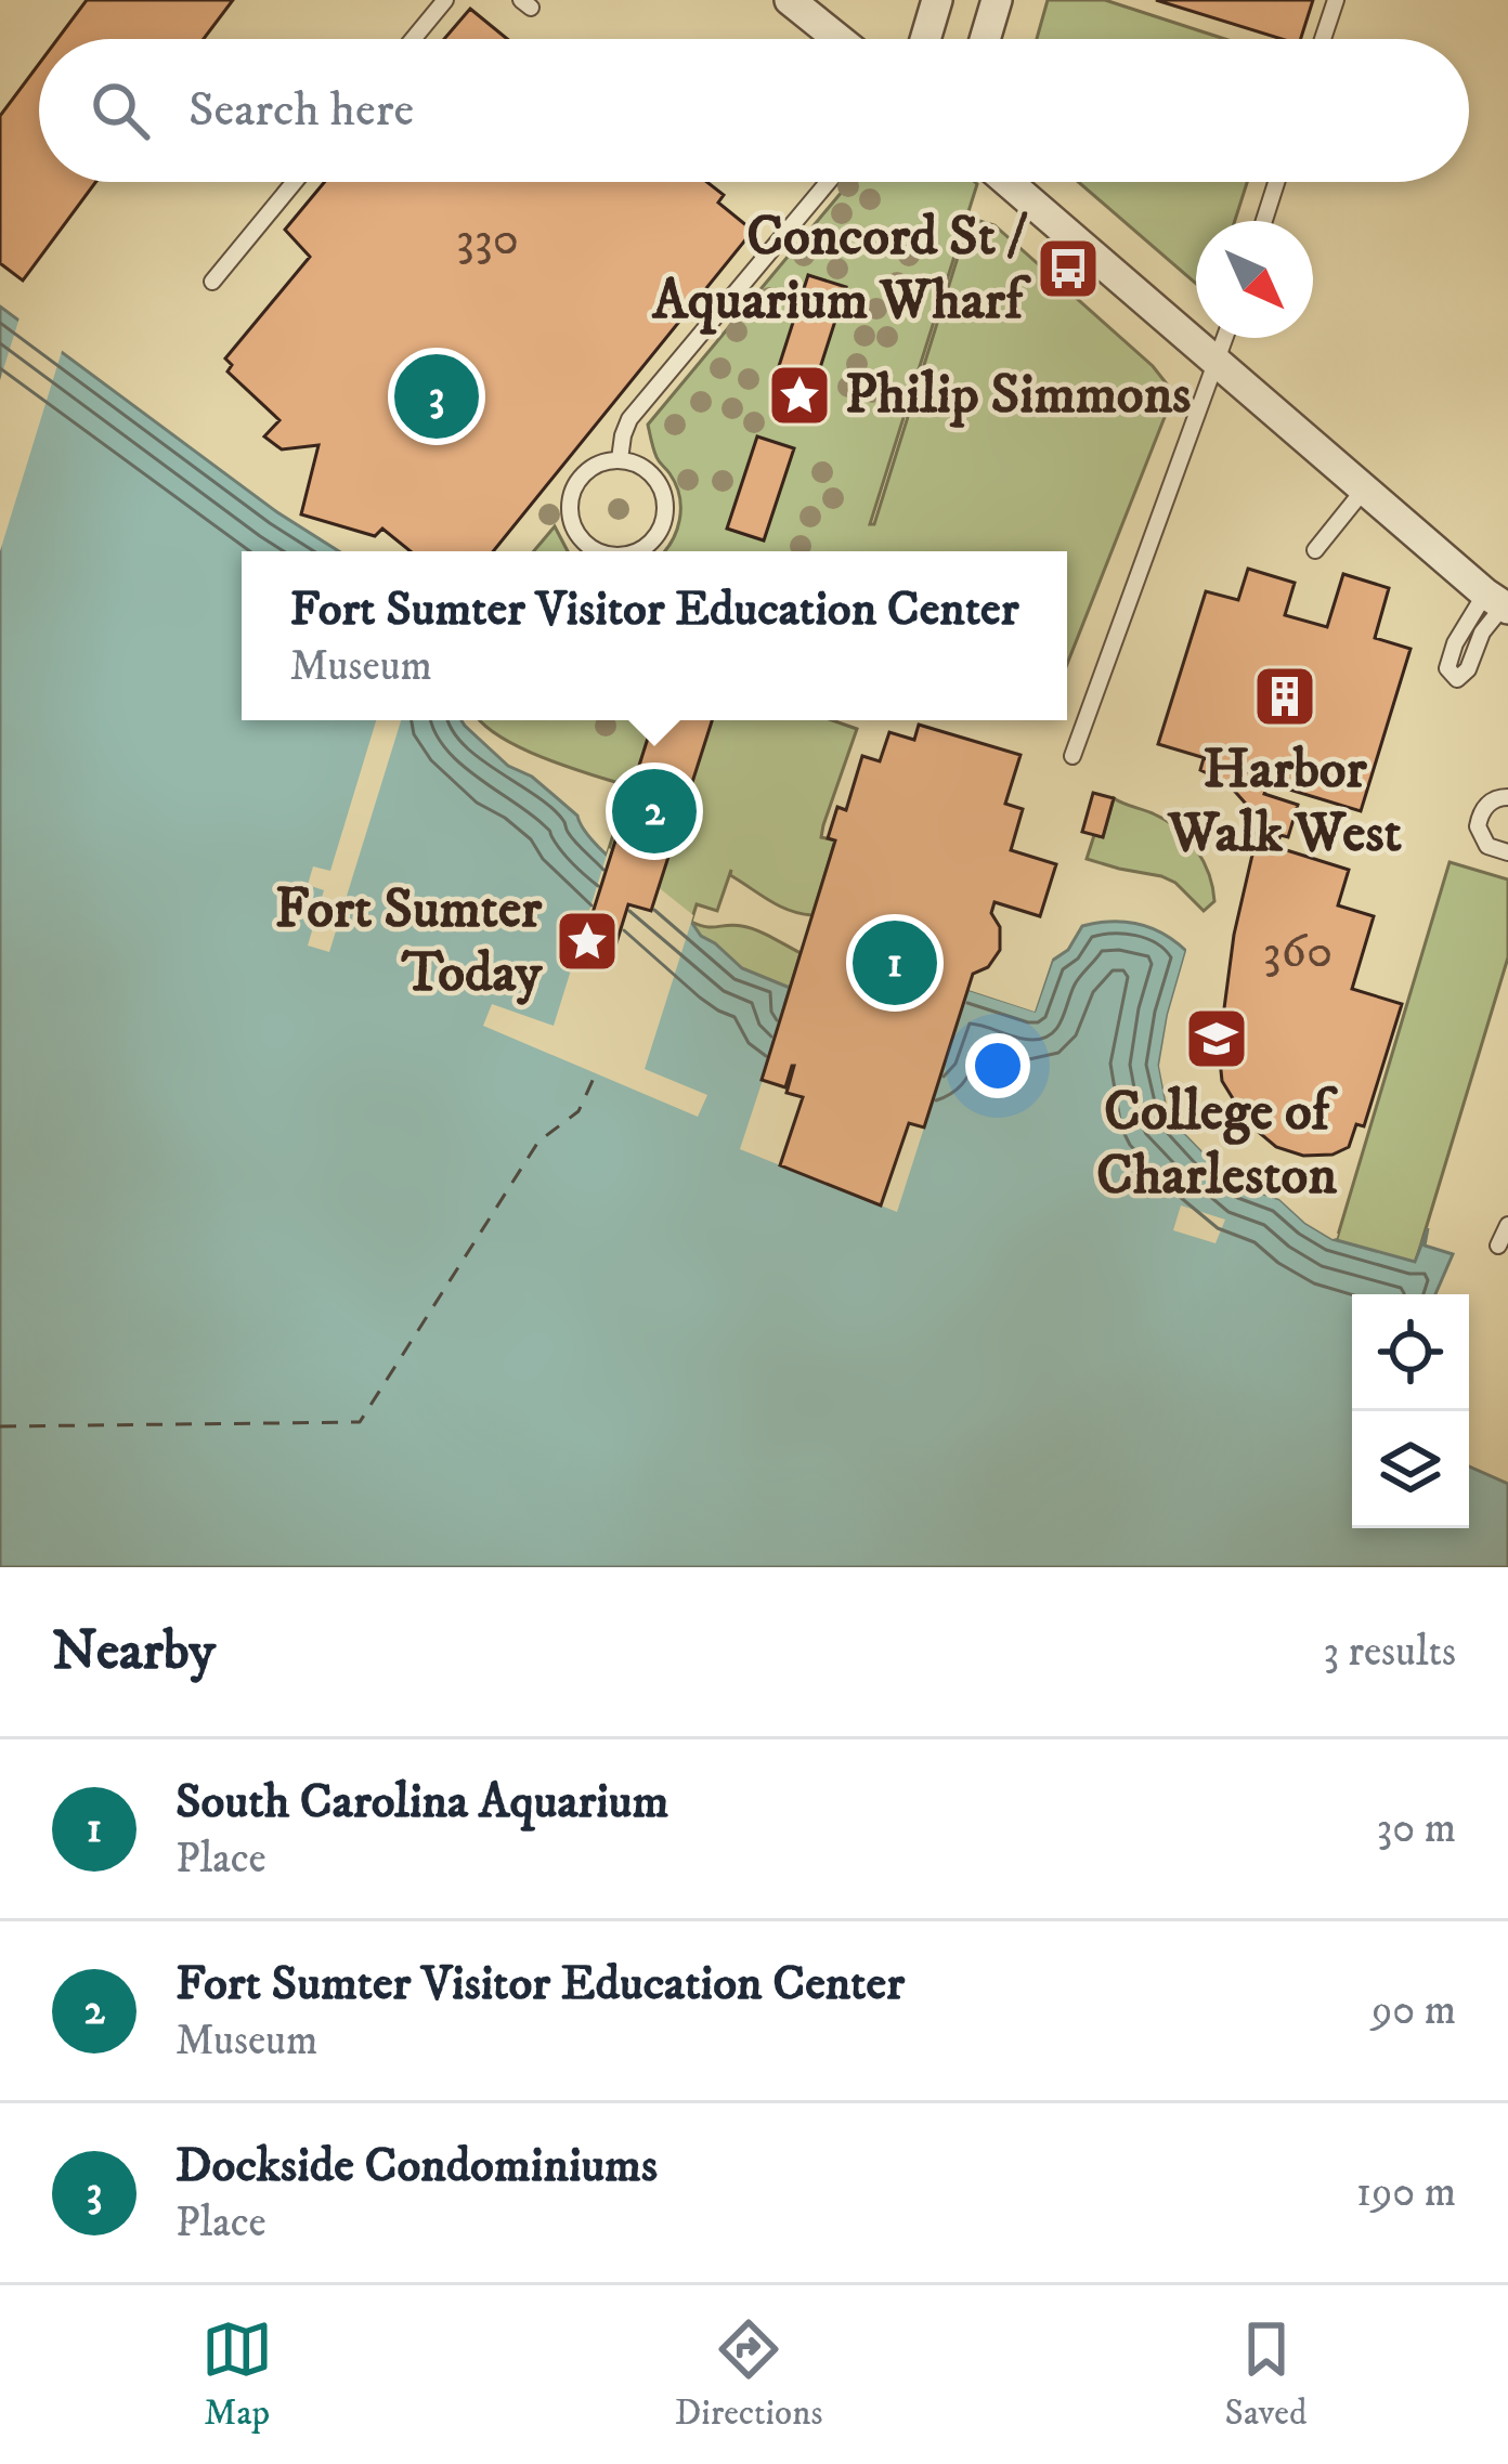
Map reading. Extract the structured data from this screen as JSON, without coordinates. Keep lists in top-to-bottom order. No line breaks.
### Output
{"places":{"bus stop":["Concord St / Aquarium Wharf"],"place":["Philip Simmons","Fort Sumter Today"],"building":["Harbor Walk West"],"school or university":["College of Charleston"]},"house_numbers":["330","360"],"north":"bottom right","page":{"search":"Search here","pins":["3","2","1"],"popup":["Fort Sumter Visitor Education Center","Museum"],"heading":["Nearby","3 results"],"list":[{"mark":"1","name":"South Carolina Aquarium","note":"Place","value":"30 m"},{"mark":"2","name":"Fort Sumter Visitor Education Center","note":"Museum","value":"90 m"},{"mark":"3","name":"Dockside Condominiums","note":"Place","value":"190 m"}],"nav":["Map","Directions","Saved"]}}
